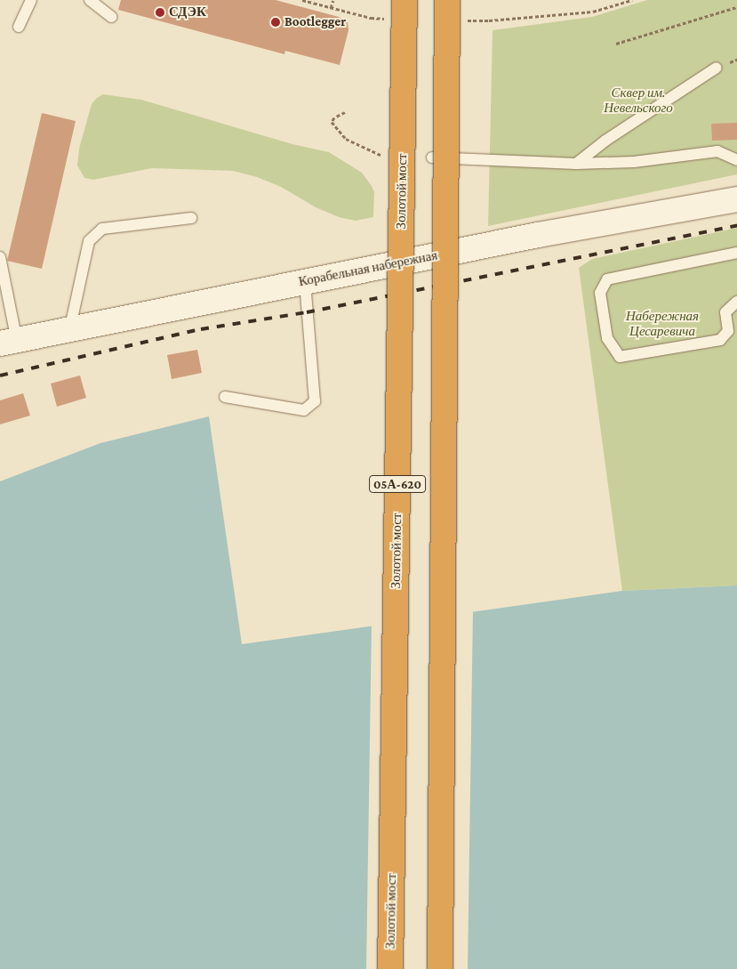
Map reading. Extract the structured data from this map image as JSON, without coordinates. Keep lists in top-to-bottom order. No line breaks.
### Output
{"streets":{"highway":["Золотой мост","05А-620"],"main road":["Корабельная набережная"]},"parks":["Сквер им. Невельского","Набережная Цесаревича"],"places":["СДЭК","Bootlegger"]}
